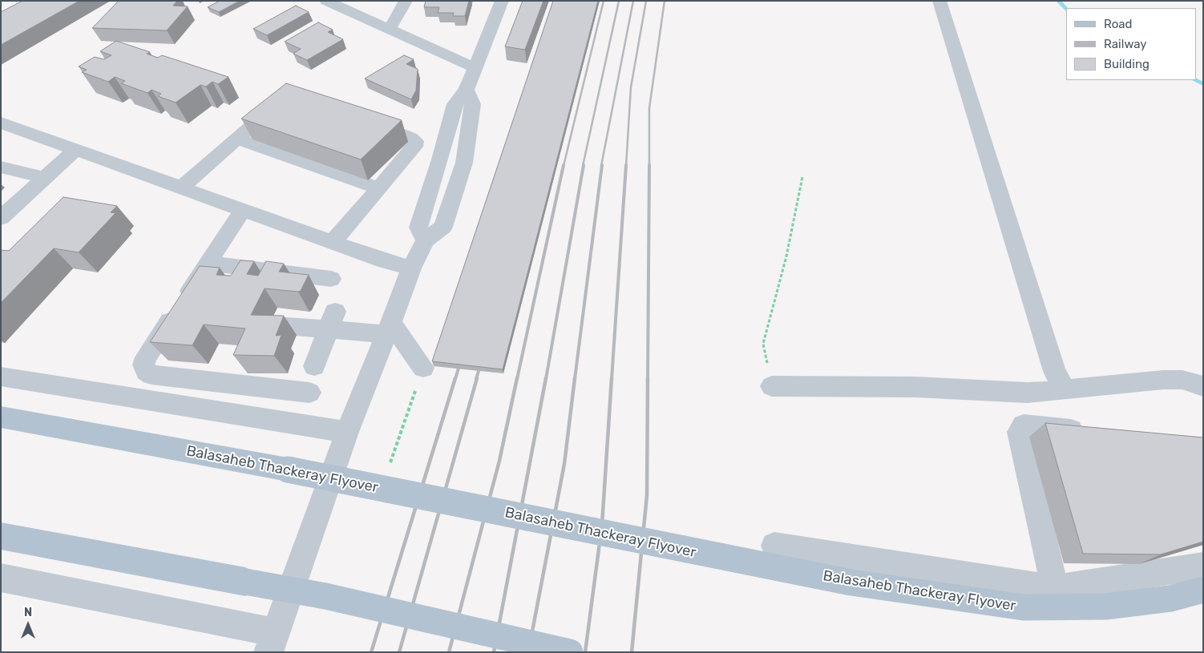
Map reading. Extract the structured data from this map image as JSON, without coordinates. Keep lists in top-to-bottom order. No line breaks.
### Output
{"streets":{"main road":["Balasaheb Thackeray Flyover"]},"legend":["Road","Railway","Building"],"north":"top"}
